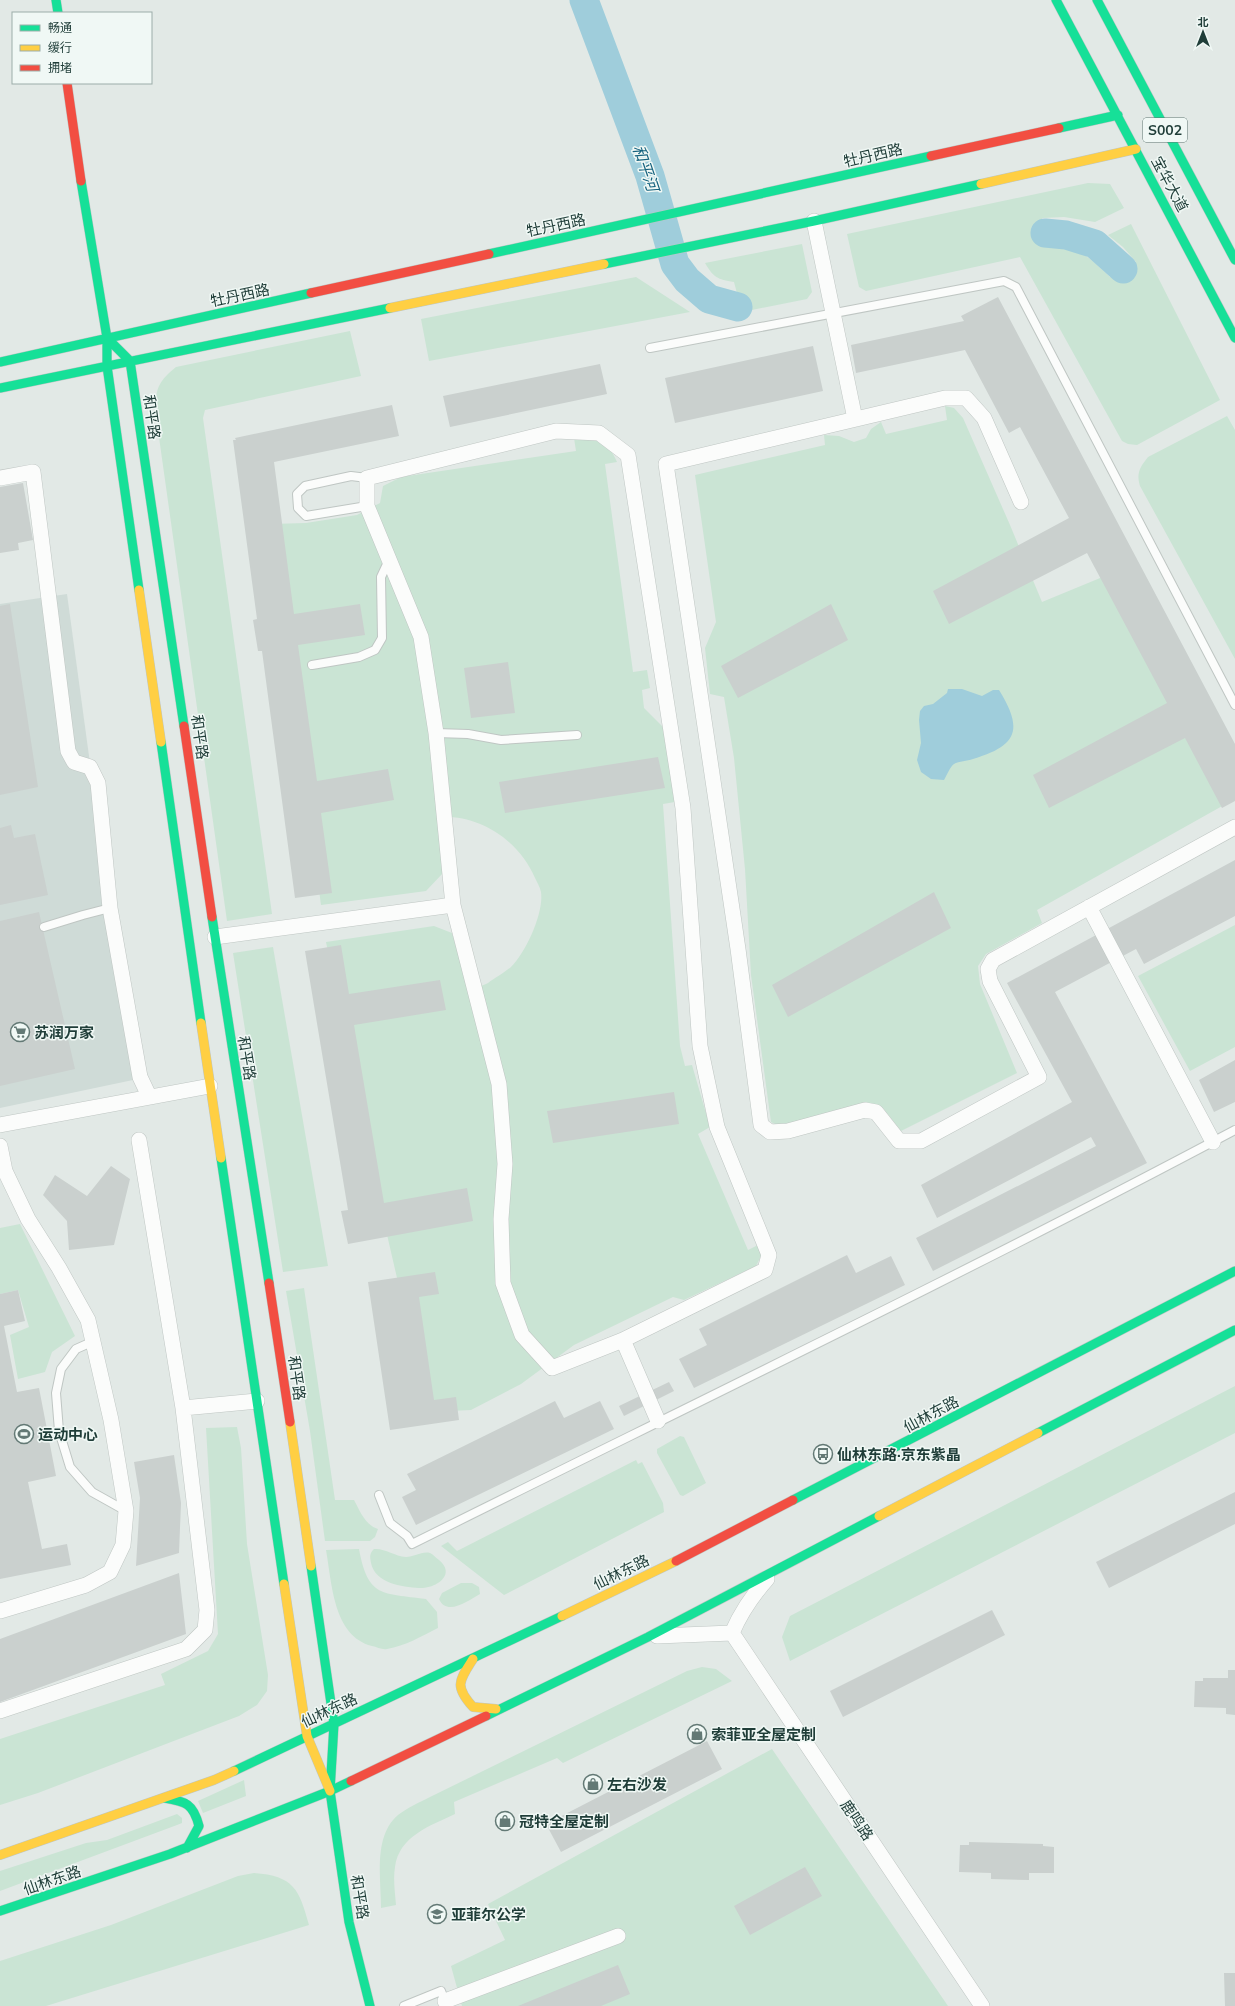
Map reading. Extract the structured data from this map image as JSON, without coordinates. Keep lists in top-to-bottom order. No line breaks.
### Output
{"streets":{"street":["S002","牡丹西路","宝华大道","和平路","仙林东路","鹿鸣路"]},"crossings":[["牡丹西路","宝华大道"],["牡丹西路","和平路"],["和平路","仙林东路"]],"water":["和平河"],"places":{"supermarket":["苏润万家"],"sports":["运动中心"],"bus stop":["仙林东路·京东紫晶"],"shop":["索菲亚全屋定制","左右沙发","冠特全屋定制"],"school or university":["亚菲尔公学"]},"legend":["畅通","缓行","拥堵"],"north":"top"}
